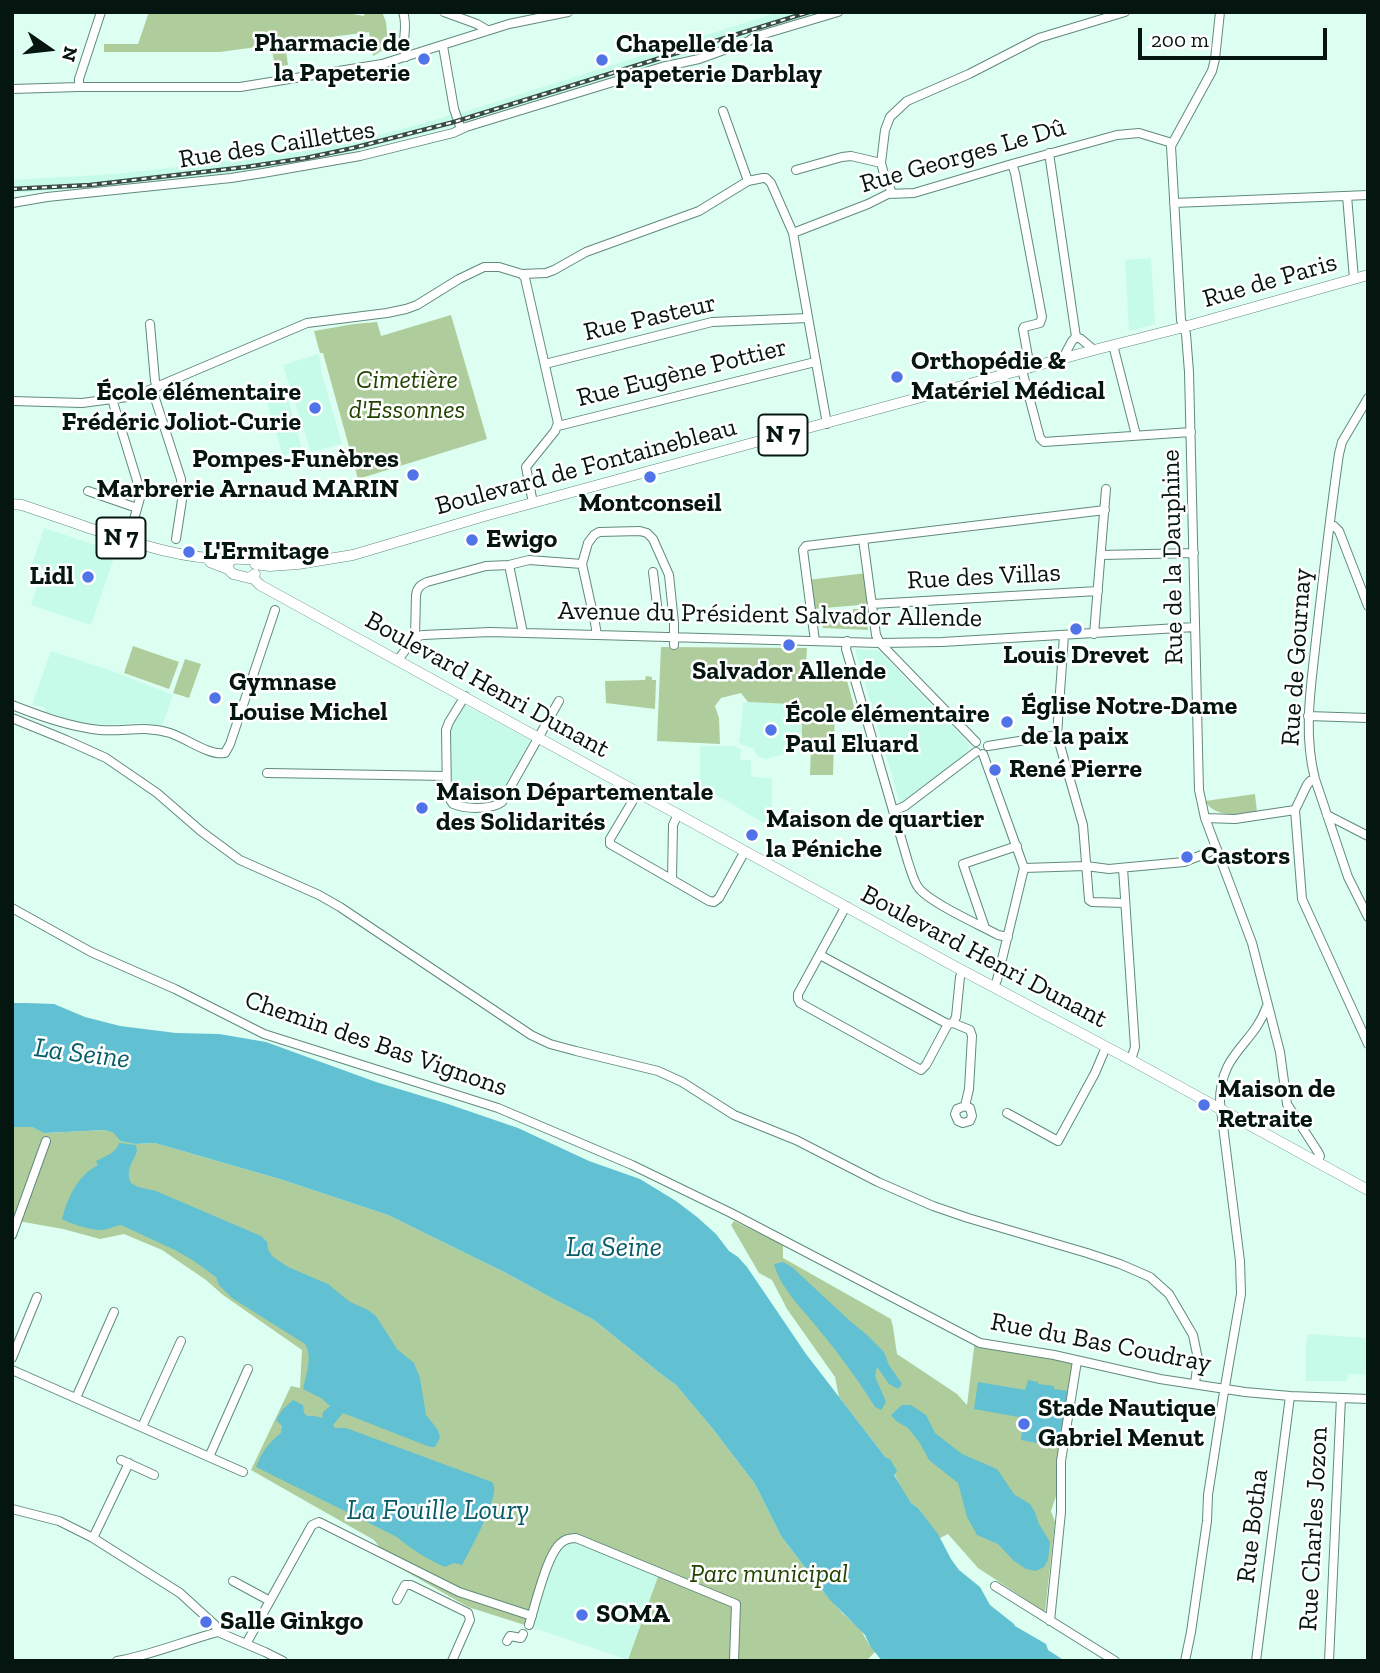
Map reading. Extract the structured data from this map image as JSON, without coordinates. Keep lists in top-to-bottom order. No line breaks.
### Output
{"streets":{"main road":["Rue de Paris","N 7","Boulevard de Fontainebleau","Boulevard Henri Dunant"],"street":["Rue des Caillettes","Rue Georges Le Dû","Rue Pasteur","Rue Eugène Pottier","Rue de la Dauphine","Rue des Villas","Avenue du Président Salvador Allende","Rue de Gournay","Chemin des Bas Vignons","Rue du Bas Coudray","Rue Botha","Rue Charles Jozon"]},"crossings":[["Rue Georges Le Dû","Rue de la Dauphine"],["Rue de Paris","Boulevard de Fontainebleau"],["Rue de Paris","Rue de la Dauphine"],["N 7","Boulevard de Fontainebleau"],["N 7","Boulevard Henri Dunant"],["Boulevard de Fontainebleau","Rue de la Dauphine"],["Rue de la Dauphine","Avenue du Président Salvador Allende"],["Rue de la Dauphine","Boulevard Henri Dunant"],["Chemin des Bas Vignons","Rue du Bas Coudray"],["Rue du Bas Coudray","Rue Botha"],["Rue du Bas Coudray","Rue Charles Jozon"]],"water":["La Seine","La Fouille Loury"],"parks":["Cimetière d'Essonnes","Parc municipal"],"places":["Pharmacie de la Papeterie","Chapelle de la papeterie Darblay","Orthopédie & Matériel Médical","École élémentaire Frédéric Joliot-Curie","Pompes-Funèbres Marbrerie Arnaud MARIN","Montconseil","Ewigo","L'Ermitage","Lidl","Louis Drevet","Salvador Allende","Gymnase Louise Michel","Église Notre-Dame de la paix","École élémentaire Paul Eluard","René Pierre","Maison Départementale des Solidarités","Maison de quartier la Péniche","Castors","Maison de Retraite","Stade Nautique Gabriel Menut","SOMA","Salle Ginkgo"],"scale_bar":"200 m","north":"right"}
